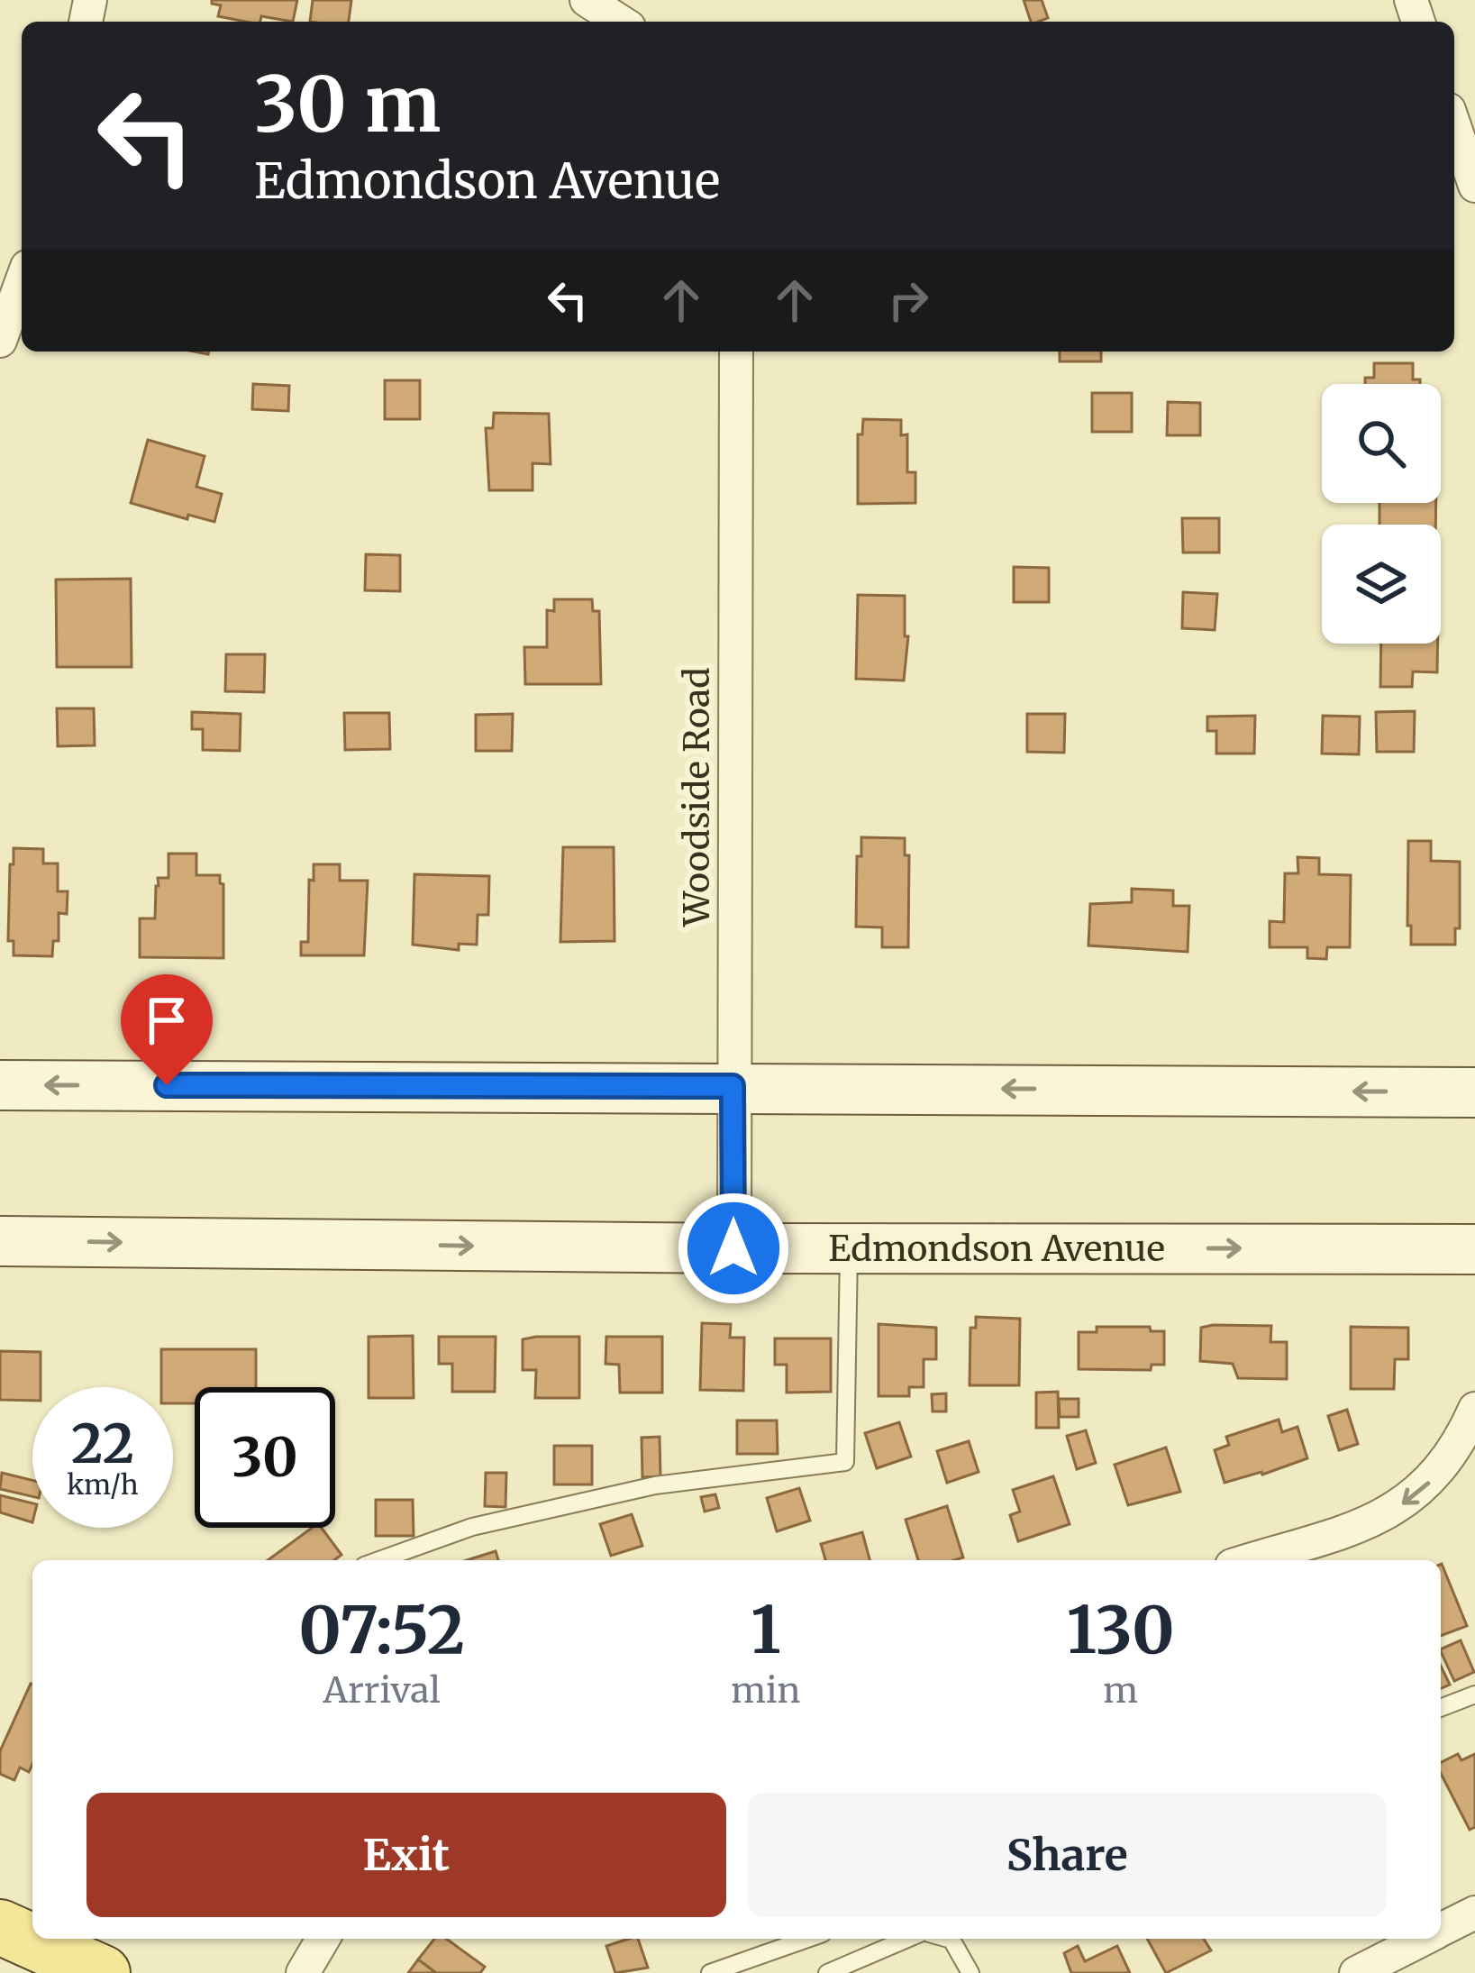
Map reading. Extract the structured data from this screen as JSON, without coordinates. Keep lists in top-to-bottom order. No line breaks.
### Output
{"streets":{"main road":["Edmondson Avenue"],"street":["Woodside Road"]},"crossings":[["Woodside Road","Edmondson Avenue"]],"page":{"turn":["30 m","Edmondson Avenue"],"speed":"22 km/h","limit":"30","eta":["07:52","Arrival","1","min","130","m"],"buttons":["Exit","Share"]}}
